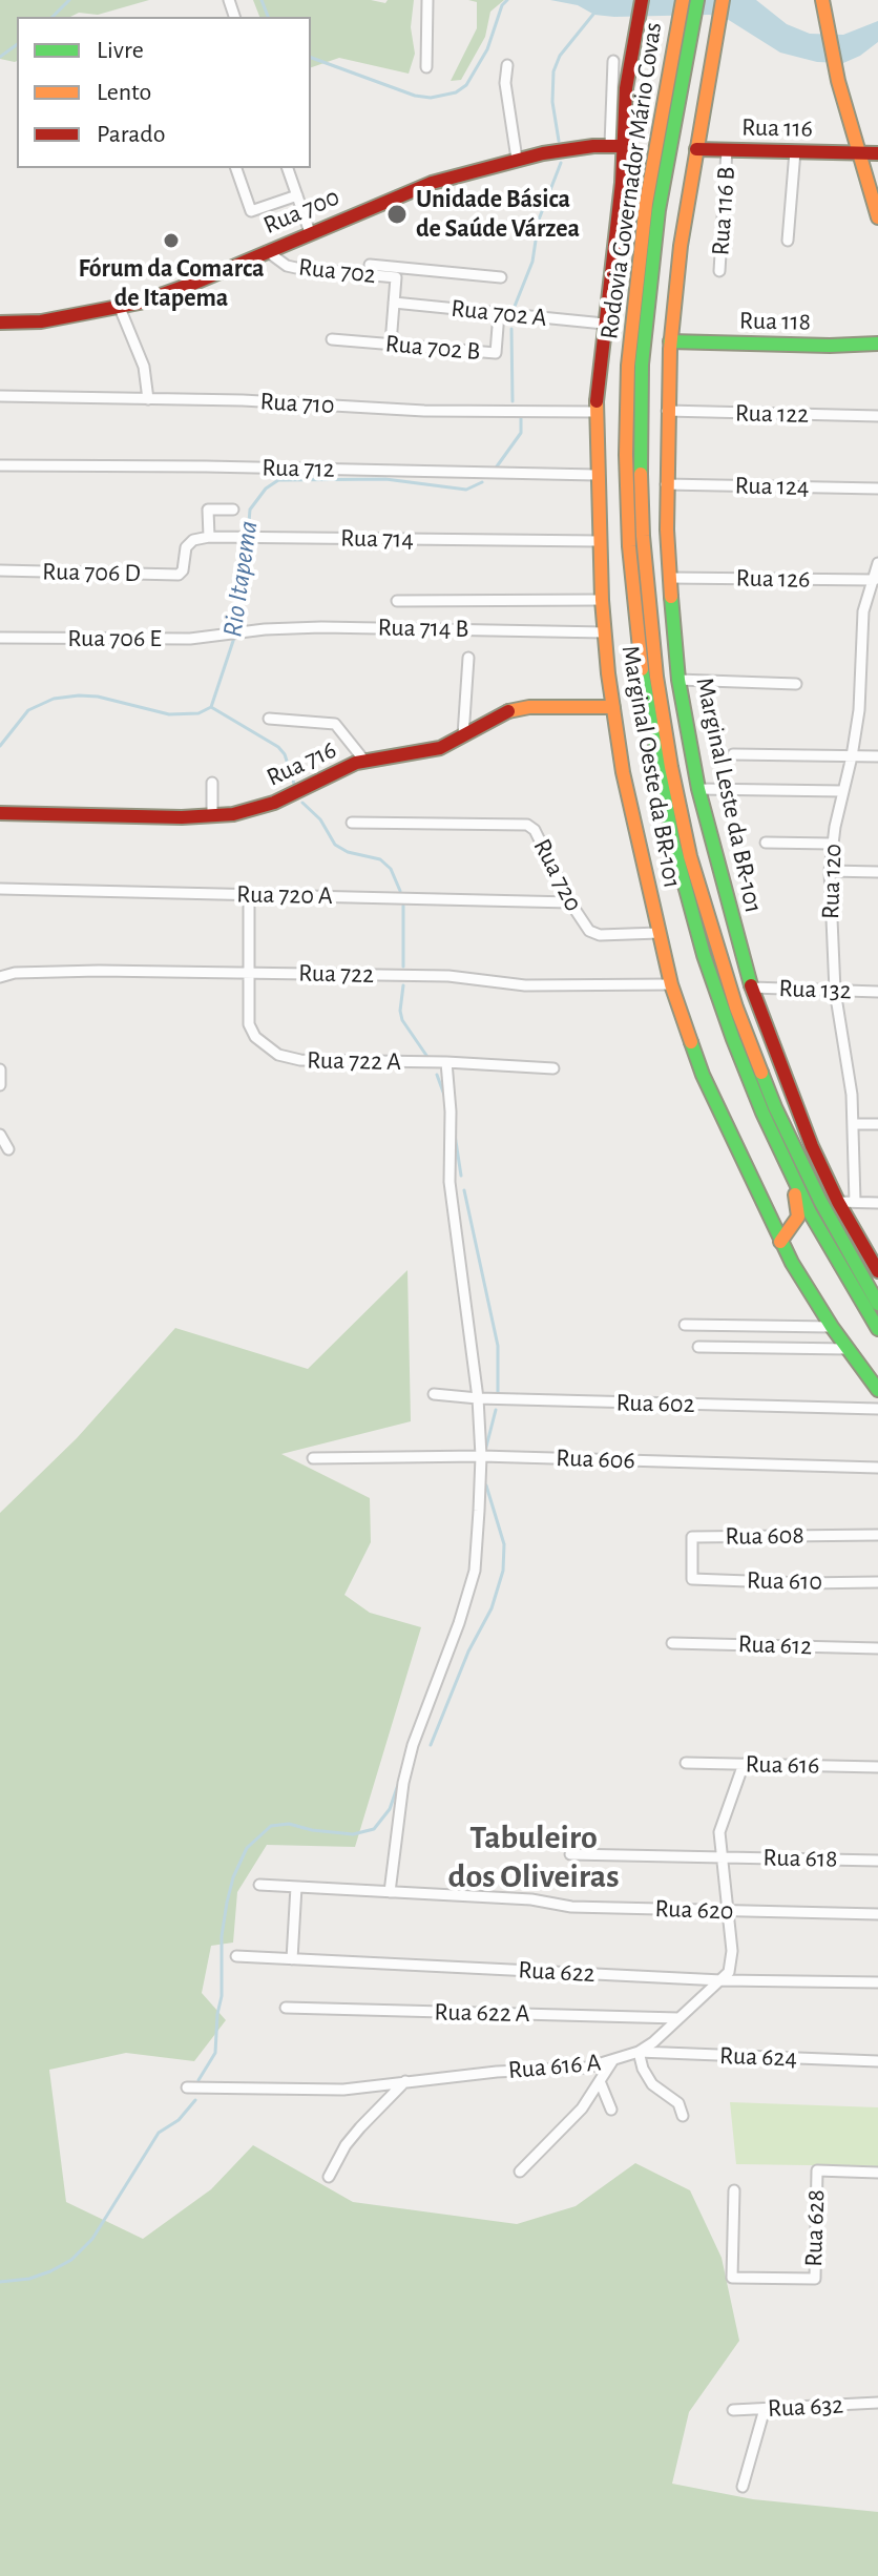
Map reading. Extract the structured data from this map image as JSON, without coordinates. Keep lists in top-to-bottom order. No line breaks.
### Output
{"streets":{"main road":["Rua 116","Rodovia Governador Mário Covas","Rua 700","Rua 118","Rua 716","Marginal Oeste da BR-101","Marginal Leste da BR-101"],"street":["Rua 116 B","Rua 702","Rua 702 A","Rua 702 B","Rua 710","Rua 122","Rua 712","Rua 124","Rua 714","Rua 706 D","Rua 126","Rua 714 B","Rua 706 E","Rua 720","Rua 120","Rua 720 A","Rua 722","Rua 132","Rua 722 A","Rua 602","Rua 606","Rua 608","Rua 610","Rua 612","Rua 616","Rua 618","Rua 620","Rua 622","Rua 622 A","Rua 624","Rua 616 A","Rua 628","Rua 632"]},"crossings":[["Rua 116","Rua 116 B"],["Rua 116","Marginal Leste da BR-101"],["Rua 700","Rua 702"],["Rua 700","Marginal Oeste da BR-101"],["Rua 702","Rua 702 A"],["Rua 702","Rua 702 B"],["Rua 702 A","Rua 702 B"],["Rua 702 A","Marginal Oeste da BR-101"],["Rua 118","Marginal Leste da BR-101"],["Rua 710","Marginal Oeste da BR-101"],["Rua 122","Marginal Leste da BR-101"],["Rua 712","Marginal Oeste da BR-101"],["Rua 124","Marginal Leste da BR-101"],["Rua 714","Rua 706 D"],["Rua 714","Marginal Oeste da BR-101"],["Rua 126","Marginal Leste da BR-101"],["Rua 126","Rua 120"],["Rua 714 B","Rua 706 E"],["Rua 714 B","Marginal Oeste da BR-101"],["Rua 716","Marginal Oeste da BR-101"],["Marginal Oeste da BR-101","Rua 720"],["Marginal Oeste da BR-101","Rua 722"],["Marginal Leste da BR-101","Rua 132"],["Rua 720","Rua 720 A"],["Rua 120","Rua 132"],["Rua 720 A","Rua 722 A"],["Rua 722","Rua 722 A"],["Rua 608","Rua 610"],["Rua 622","Rua 616 A"],["Rua 622 A","Rua 616 A"],["Rua 624","Rua 616 A"]],"districts":["Tabuleiro dos Oliveiras"],"water":["Rio Itapema"],"places":["Unidade Básica de Saúde Várzea","Fórum da Comarca de Itapema"],"legend":["Livre","Lento","Parado"]}
